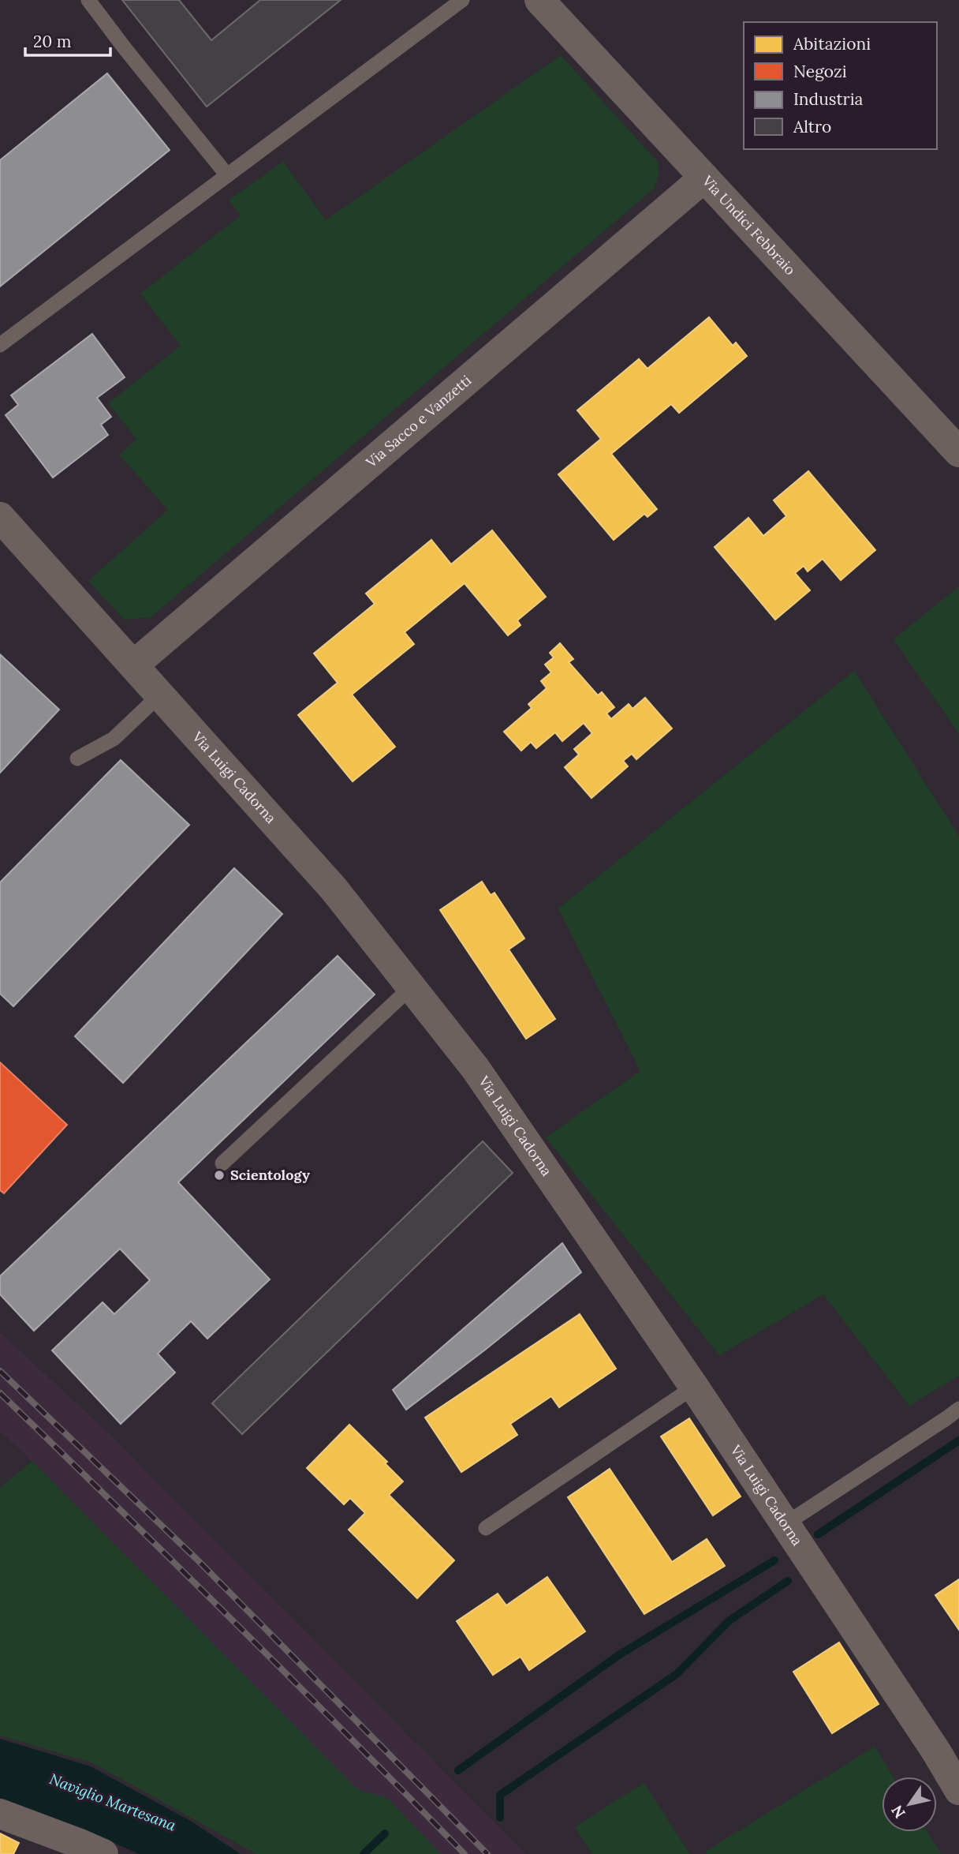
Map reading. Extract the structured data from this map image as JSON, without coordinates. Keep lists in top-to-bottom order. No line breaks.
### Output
{"streets":{"street":["Via Undici Febbraio","Via Sacco e Vanzetti","Via Luigi Cadorna"]},"crossings":[["Via Undici Febbraio","Via Sacco e Vanzetti"],["Via Sacco e Vanzetti","Via Luigi Cadorna"]],"water":["Naviglio Martesana"],"places":["Scientology"],"legend":["Abitazioni","Negozi","Industria","Altro"],"scale_bar":"20 m","north":"bottom left"}
